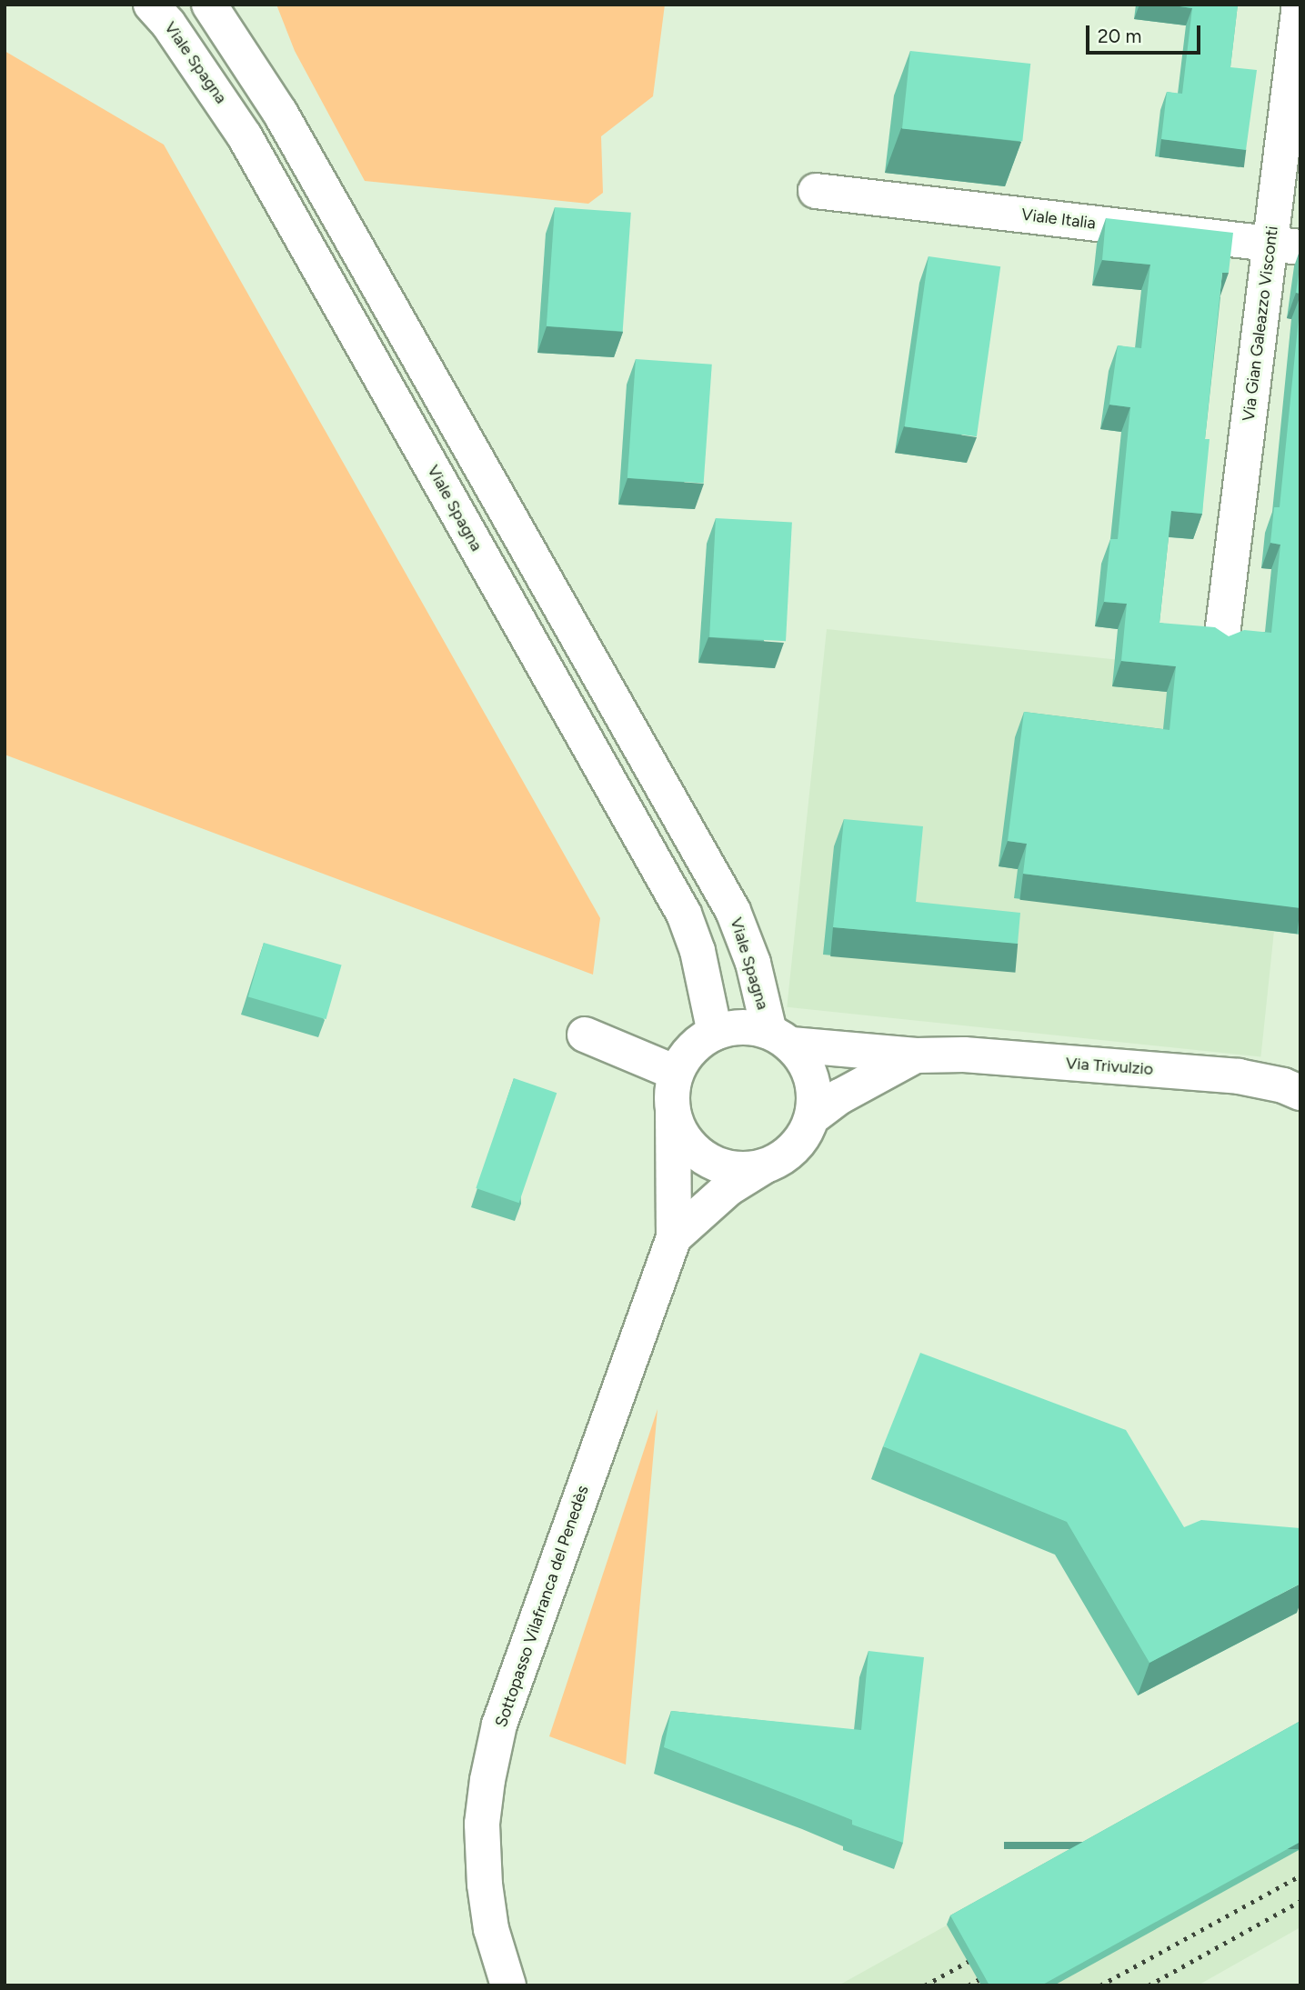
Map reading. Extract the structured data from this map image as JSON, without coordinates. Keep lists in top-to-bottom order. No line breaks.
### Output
{"streets":{"street":["Viale Spagna","Viale Italia","Via Gian Galeazzo Visconti","Via Trivulzio","Sottopasso Vilafranca del Penedès"]},"crossings":[["Viale Spagna","Via Trivulzio"],["Viale Spagna","Sottopasso Vilafranca del Penedès"],["Viale Italia","Via Gian Galeazzo Visconti"],["Via Trivulzio","Sottopasso Vilafranca del Penedès"]],"scale_bar":"20 m"}
